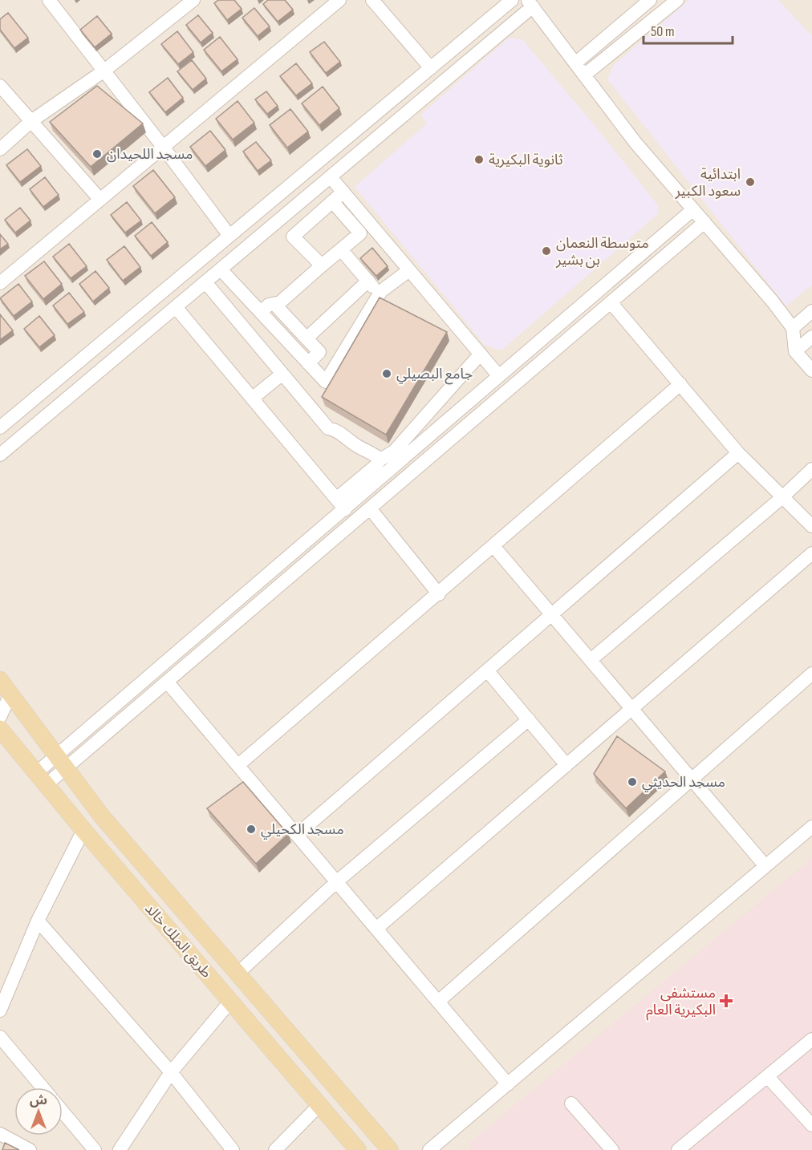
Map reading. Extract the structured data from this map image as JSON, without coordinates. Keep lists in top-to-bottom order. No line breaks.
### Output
{"streets":{"main road":["طريق الملك خالد"]},"places":{"other":["مسجد اللحيدان","ثانوية البكيرية","ابتدائية سعود الكبير","متوسطة النعمان بن بشير","جامع البصيلي","مسجد الحديثي","مسجد الكحيلي"],"health":["مستشفى البكيرية العام"]},"scale_bar":"50 m","north":"top"}
